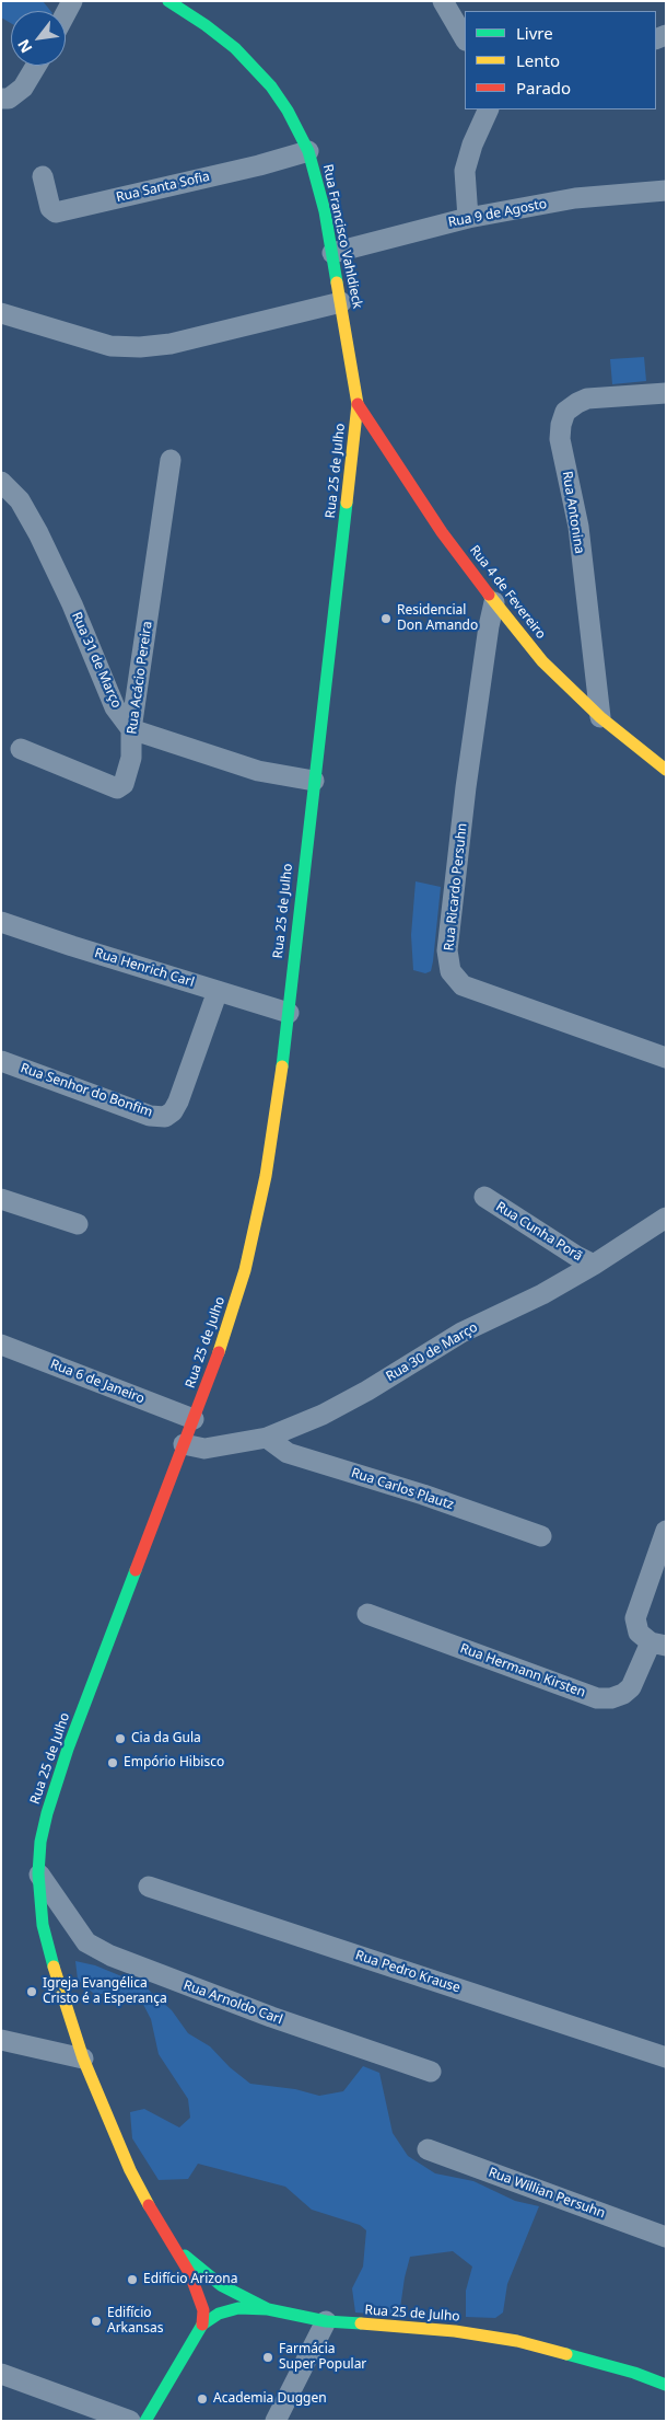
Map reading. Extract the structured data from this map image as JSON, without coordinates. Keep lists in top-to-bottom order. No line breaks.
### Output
{"streets":{"main road":["Rua Francisco Vahldieck","Rua 25 de Julho","Rua 4 de Fevereiro"],"street":["Rua Santa Sofia","Rua 9 de Agosto","Rua Antonina","Rua 31 de Março","Rua Acácio Pereira","Rua Ricardo Persuhn","Rua Henrich Carl","Rua Senhor do Bonfim","Rua Cunha Porã","Rua 30 de Março","Rua 6 de Janeiro","Rua Carlos Plautz","Rua Hermann Kirsten","Rua Pedro Krause","Rua Arnoldo Carl","Rua Willian Persuhn"]},"crossings":[["Rua Santa Sofia","Rua Francisco Vahldieck"],["Rua 9 de Agosto","Rua Francisco Vahldieck"],["Rua Francisco Vahldieck","Rua 25 de Julho"],["Rua Francisco Vahldieck","Rua 4 de Fevereiro"],["Rua 25 de Julho","Rua 4 de Fevereiro"],["Rua 25 de Julho","Rua Henrich Carl"],["Rua 25 de Julho","Rua 30 de Março"],["Rua 25 de Julho","Rua 6 de Janeiro"],["Rua 25 de Julho","Rua Arnoldo Carl"],["Rua Antonina","Rua 4 de Fevereiro"],["Rua 4 de Fevereiro","Rua Ricardo Persuhn"],["Rua 31 de Março","Rua Acácio Pereira"],["Rua Henrich Carl","Rua Senhor do Bonfim"],["Rua Cunha Porã","Rua 30 de Março"],["Rua 30 de Março","Rua Carlos Plautz"]],"places":["Residencial Don Amando","Cia da Gula","Empório Hibisco","Igreja Evangélica Cristo é a Esperança","Edifício Arizona","Edifício Arkansas","Farmácia Super Popular","Academia Duggen"],"legend":["Livre","Lento","Parado"],"north":"bottom left"}
